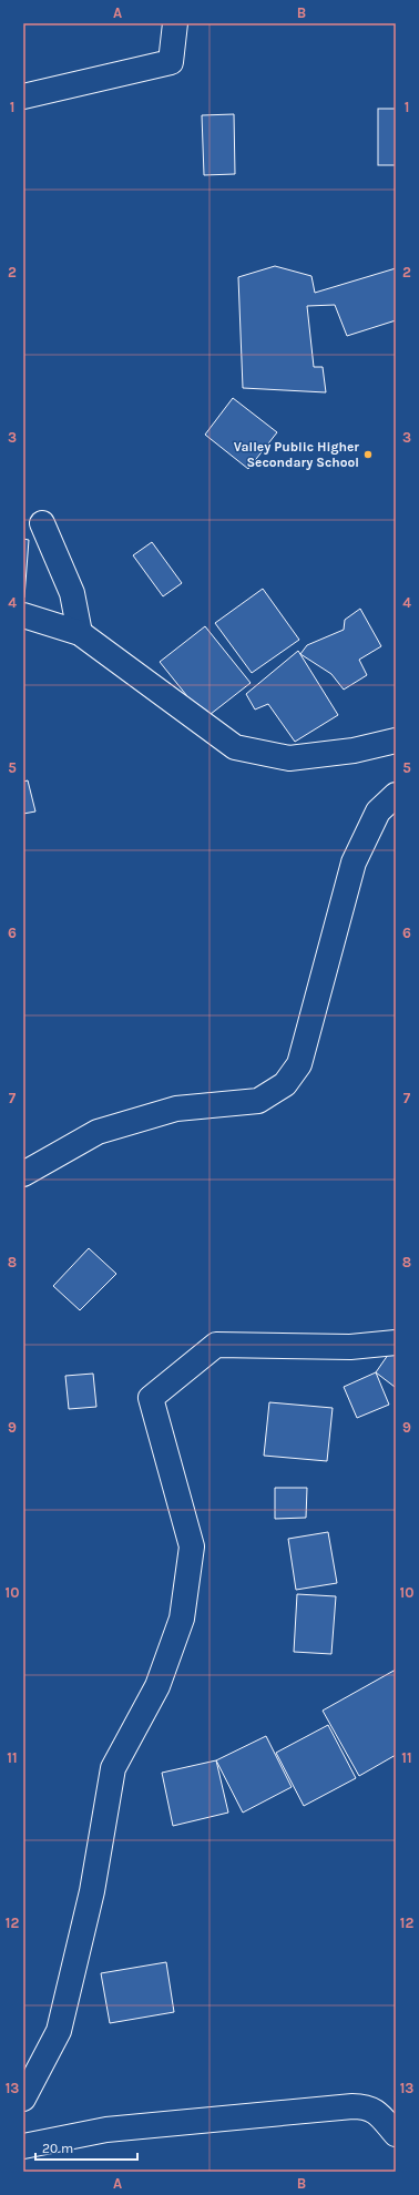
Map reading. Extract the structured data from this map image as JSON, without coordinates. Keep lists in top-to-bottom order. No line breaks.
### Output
{"places":["Valley Public Higher Secondary School"],"scale_bar":"20 m","grid":{"columns":["A","B"],"rows":["1","2","3","4","5","6","7","8","9","10","11","12","13"]}}
